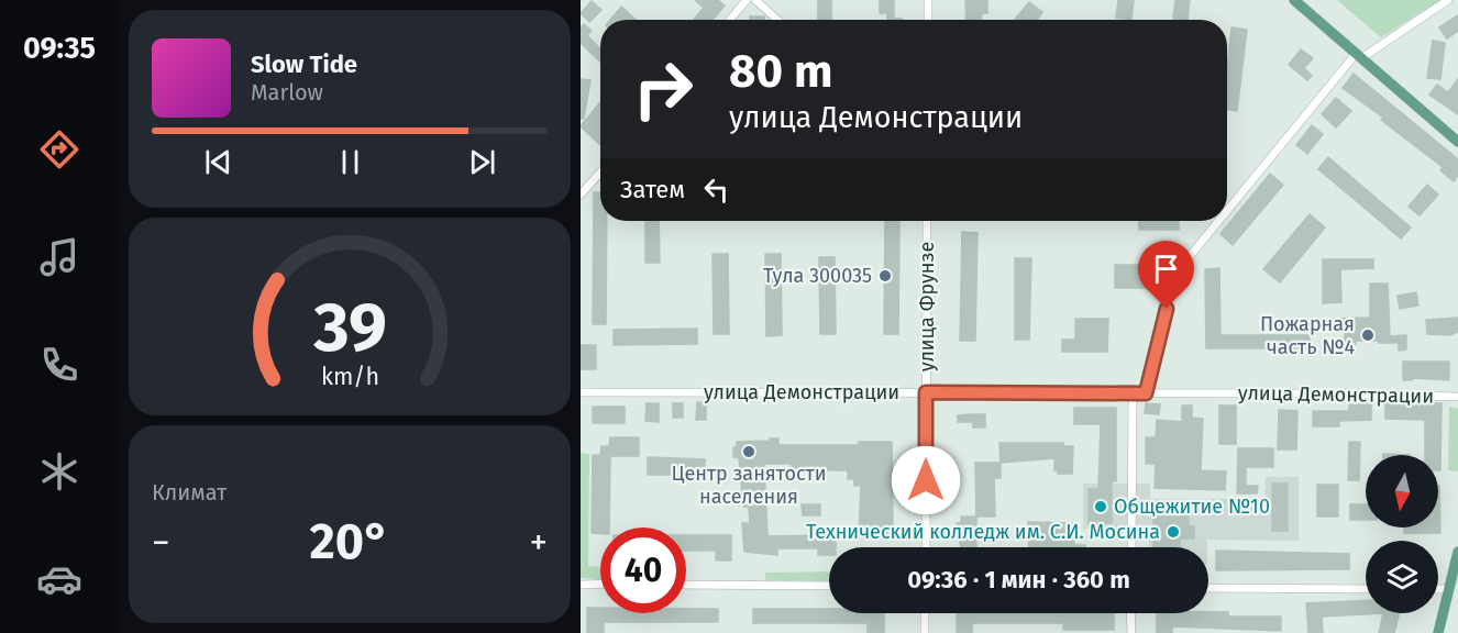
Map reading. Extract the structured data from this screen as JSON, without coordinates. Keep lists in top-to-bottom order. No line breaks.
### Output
{"streets":{"street":["улица Фрунзе","улица Демонстрации"]},"crossings":[["улица Фрунзе","улица Демонстрации"]],"places":["Тула 300035","Пожарная часть №4","Центр занятости населения","Общежитие №10","Технический колледж им. С.И. Мосина"],"north":"bottom","page":{"tabs":"09:35","turn":["80 m","улица Демонстрации"],"song":["Slow Tide","Marlow"],"then":"Затем","tile":"Климат","heat":["−","20°","+"],"limit":"40","trip":"09:36 · 1 мин · 360 m","gauge":["39","km/h"]}}
